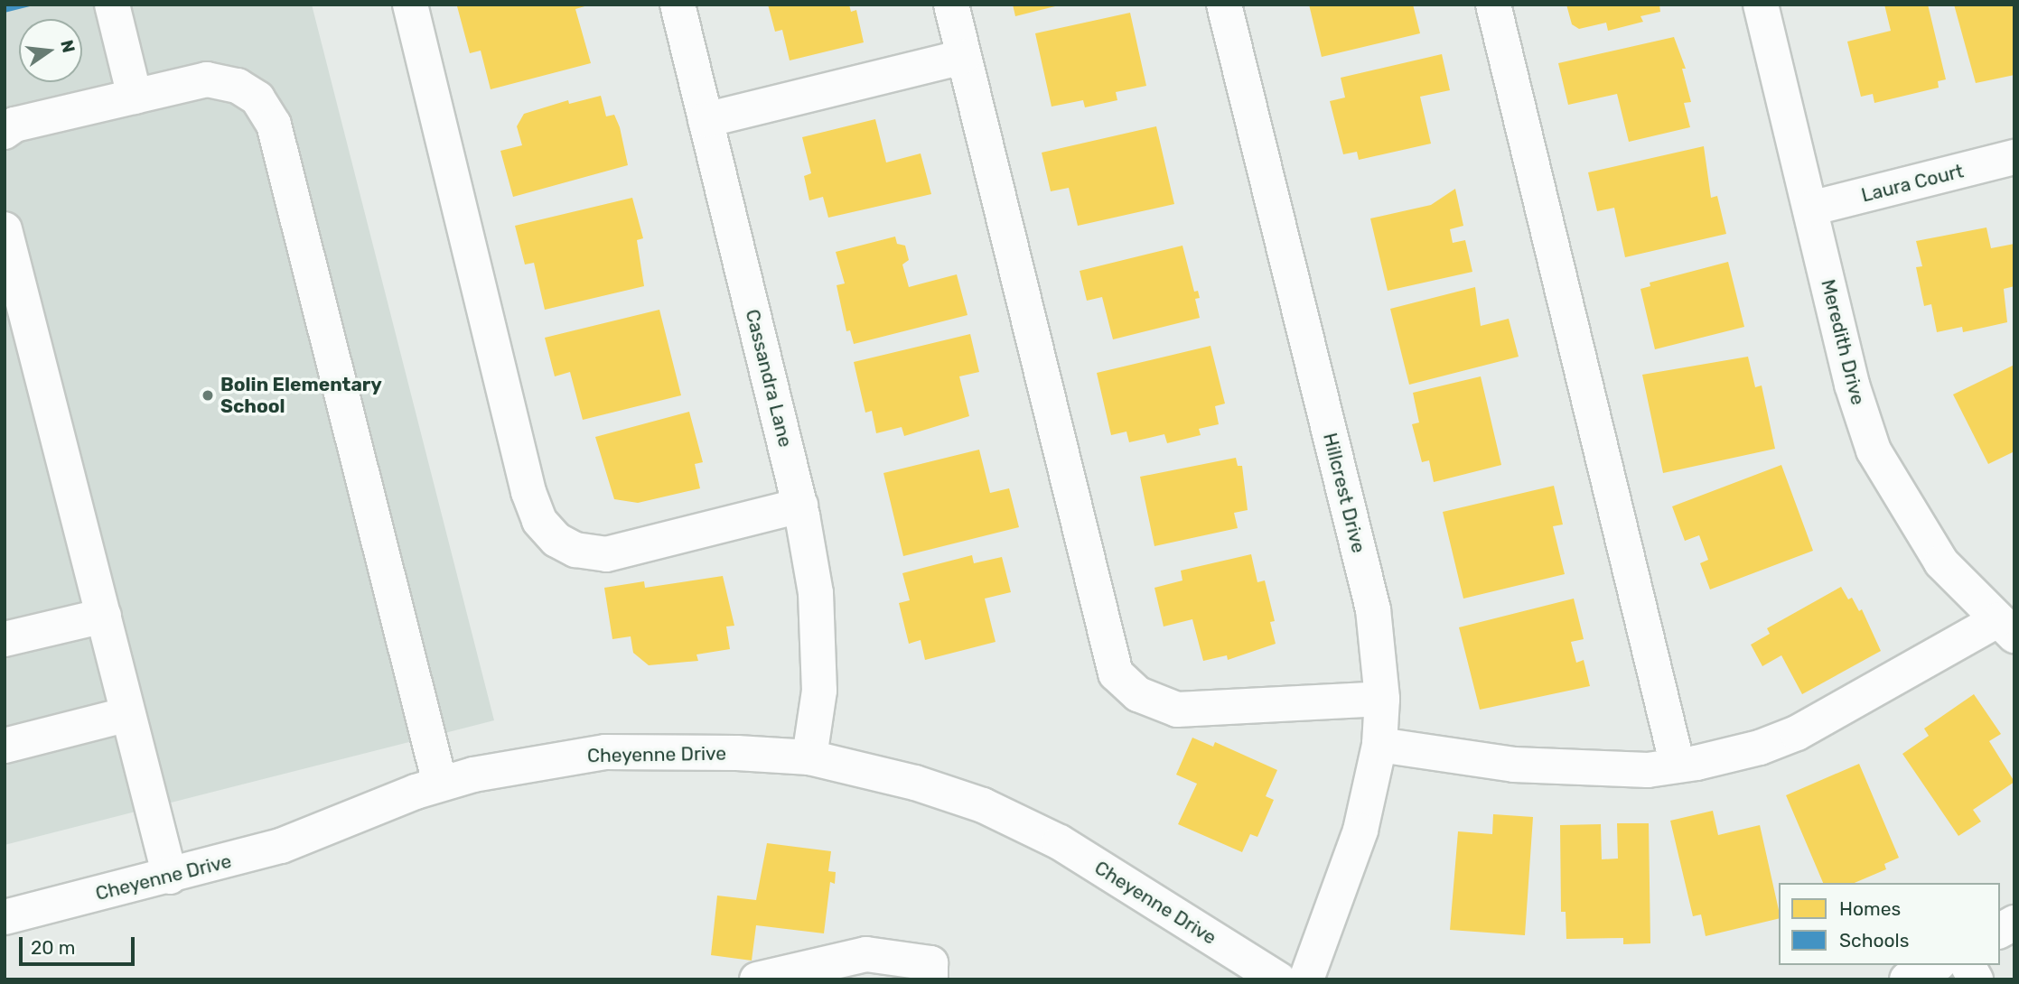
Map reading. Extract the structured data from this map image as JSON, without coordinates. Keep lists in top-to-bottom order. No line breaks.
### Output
{"streets":{"street":["Laura Court","Meredith Drive","Cassandra Lane","Hillcrest Drive","Cheyenne Drive"]},"crossings":[["Laura Court","Meredith Drive"],["Cassandra Lane","Cheyenne Drive"]],"places":["Bolin Elementary School"],"legend":["Homes","Schools"],"scale_bar":"20 m","north":"right"}
